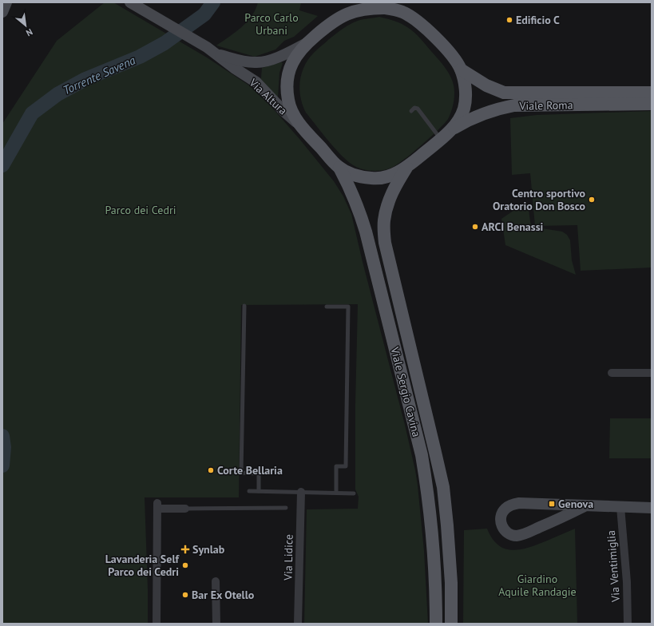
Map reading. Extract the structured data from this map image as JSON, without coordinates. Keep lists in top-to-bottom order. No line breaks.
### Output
{"streets":{"main road":["Viale Roma","Viale Sergio Cavina"],"street":["Via Altura","Via Lidice","Via Ventimiglia"]},"water":["Torrente Savena"],"parks":["Parco Carlo Urbani","Parco dei Cedri","Giardino Aquile Randagie"],"places":{"other":["Edificio C","Centro sportivo Oratorio Don Bosco","ARCI Benassi","Corte Bellaria","Lavanderia Self Parco dei Cedri","Bar Ex Otello"],"transit":["Genova"],"health":["Synlab"]},"north":"bottom right"}
